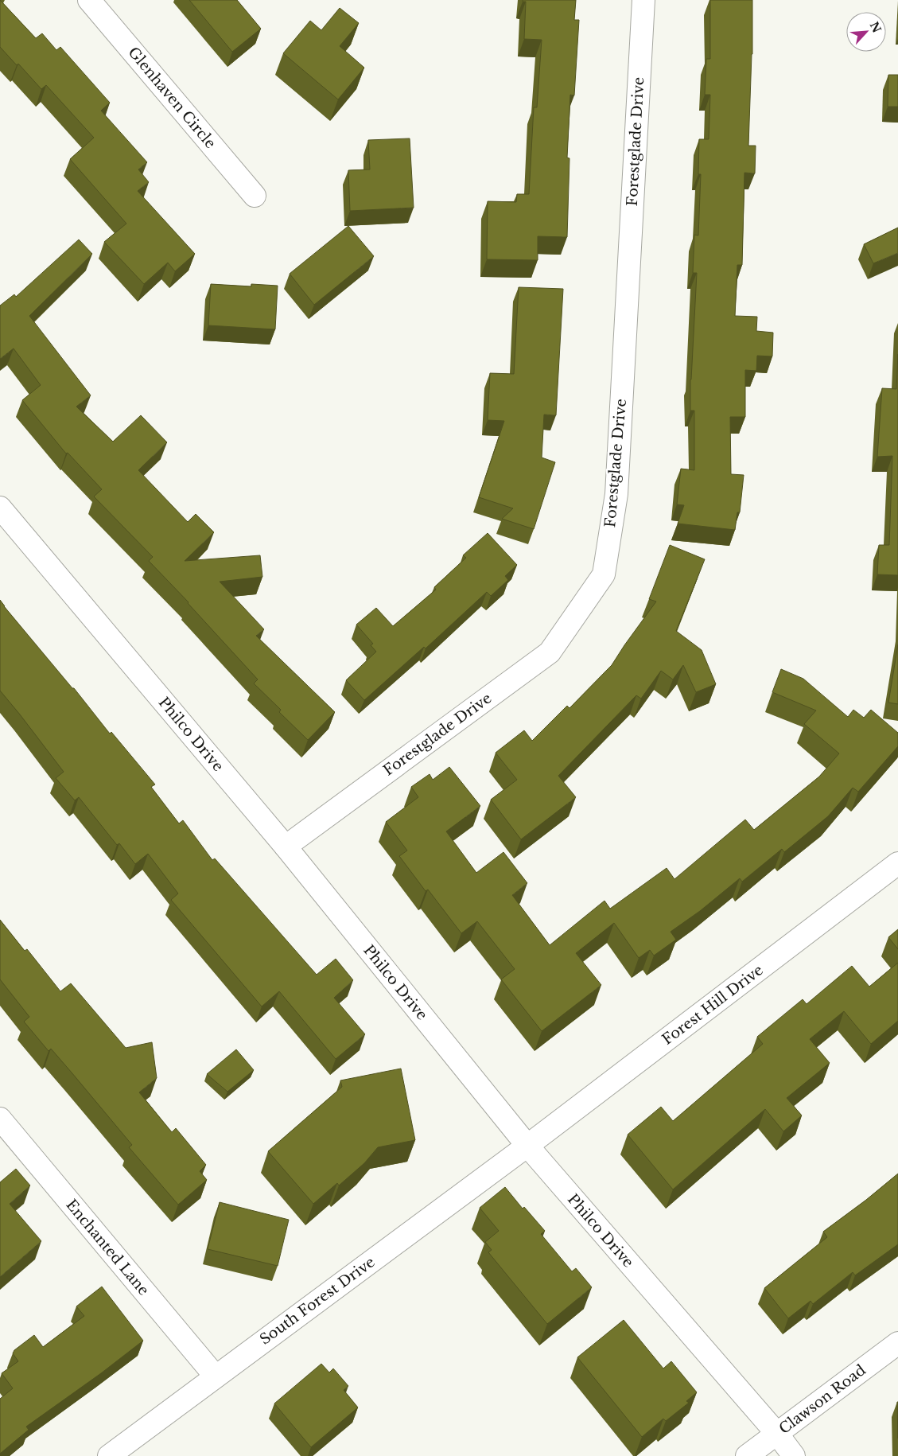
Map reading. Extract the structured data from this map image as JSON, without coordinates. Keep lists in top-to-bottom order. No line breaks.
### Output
{"streets":{"street":["Glenhaven Circle","Forestglade Drive","Philco Drive","Forest Hill Drive","Enchanted Lane","South Forest Drive","Clawson Road"]},"crossings":[["Forestglade Drive","Philco Drive"],["Philco Drive","Forest Hill Drive"],["Philco Drive","South Forest Drive"],["Philco Drive","Clawson Road"],["Forest Hill Drive","South Forest Drive"],["Enchanted Lane","South Forest Drive"]],"north":"top right"}
